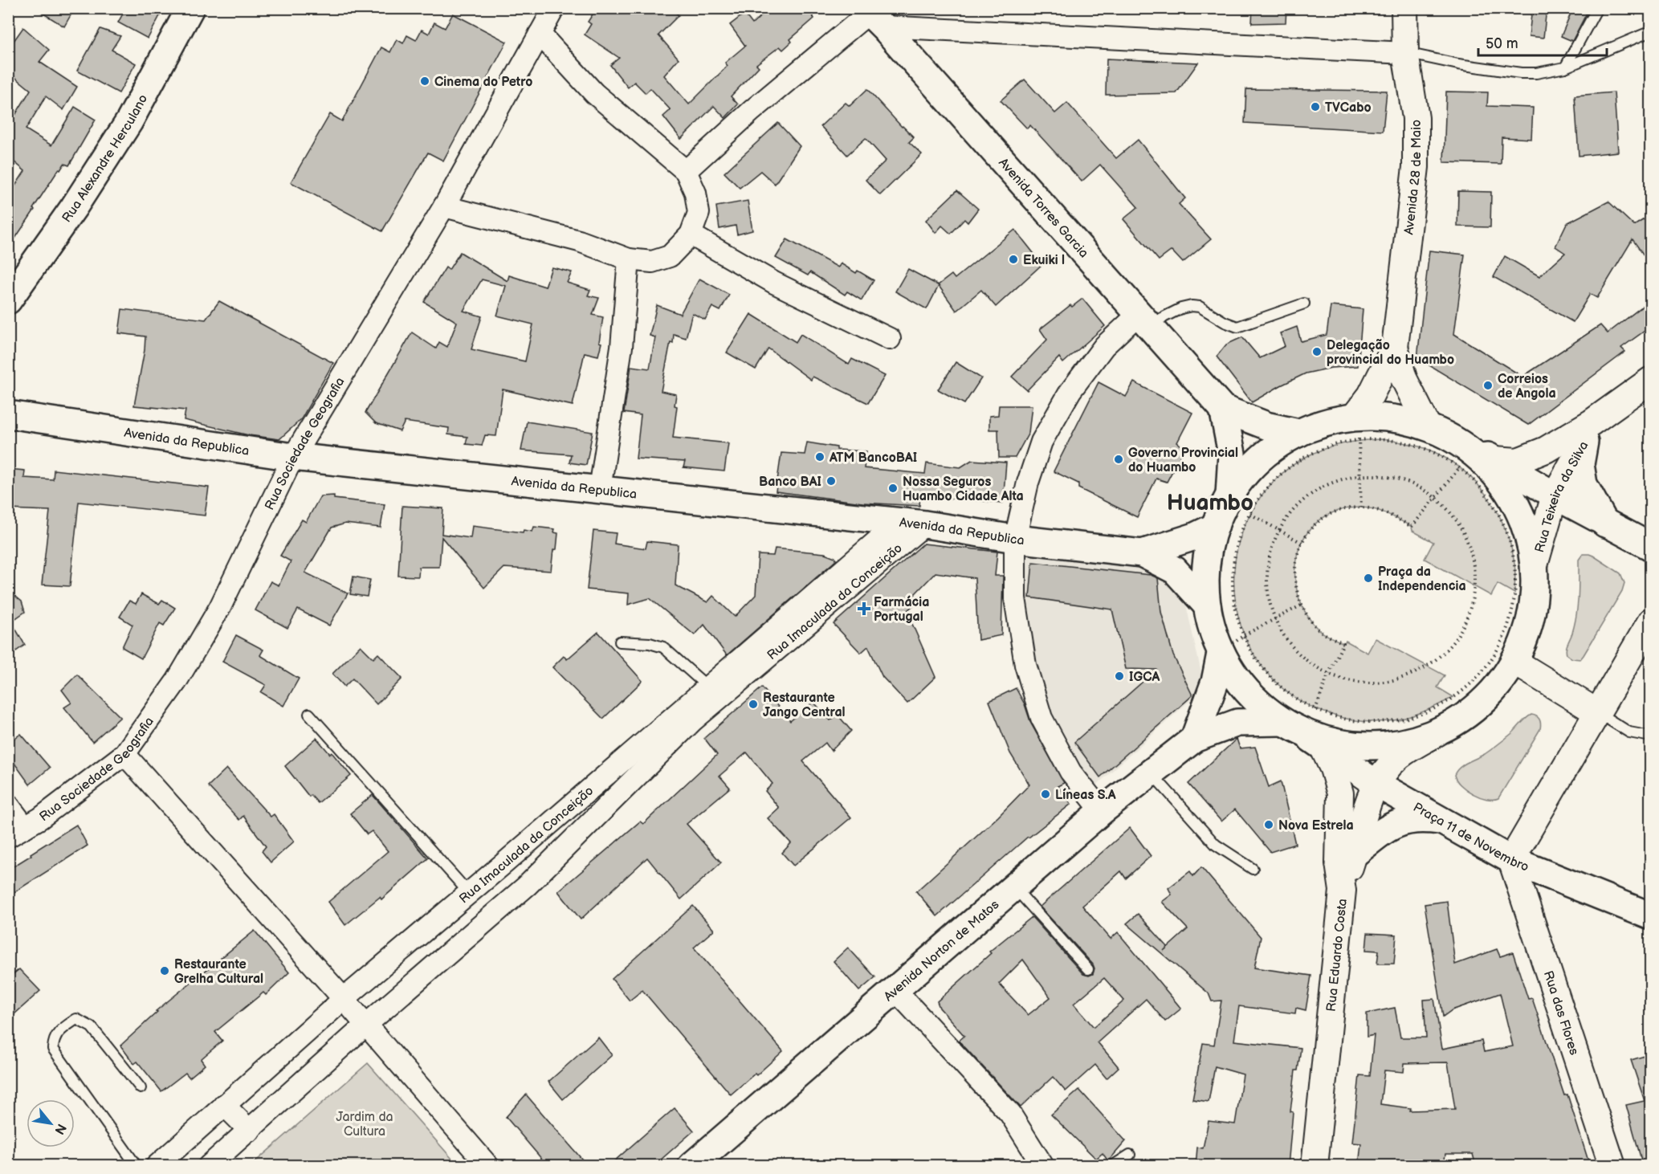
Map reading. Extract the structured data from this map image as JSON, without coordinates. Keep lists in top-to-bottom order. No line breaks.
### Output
{"streets":{"main road":["Rua Alexandre Herculano","Avenida Torres Garcia","Avenida da Republica","Praça 11 de Novembro","Avenida Norton de Matos"],"street":["Avenida 28 de Maio","Rua Sociedade Geografia","Rua Teixeira da Silva","Rua Imaculada da Conceição","Rua Eduardo Costa","Rua das Flores"]},"crossings":[["Avenida da Republica","Rua Sociedade Geografia"],["Avenida da Republica","Rua Imaculada da Conceição"],["Rua Teixeira da Silva","Praça 11 de Novembro"],["Praça 11 de Novembro","Rua Eduardo Costa"],["Praça 11 de Novembro","Rua das Flores"]],"districts":["Huambo"],"parks":["Jardim da Cultura"],"places":{"other":["Cinema do Petro","TVCabo","Ekuiki l","Delegação provincial do Huambo","Correios de Angola","ATM BancoBAI","Governo Provincial do Huambo","Banco BAI","Nossa Seguros Huambo Cidade Alta","Praça da Independencia","IGCA","Restaurante Jango Central","Líneas S.A","Nova Estrela","Restaurante Grelha Cultural"],"health":["Farmácia Portugal"]},"scale_bar":"50 m","north":"bottom right"}
